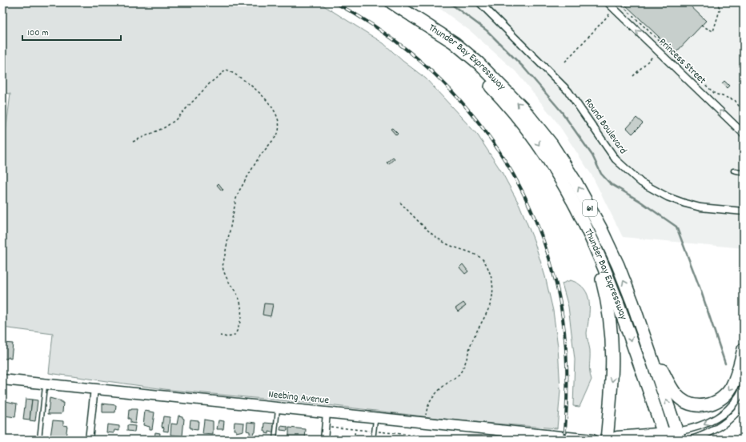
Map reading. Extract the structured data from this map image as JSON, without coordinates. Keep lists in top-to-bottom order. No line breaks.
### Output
{"streets":{"highway":["Thunder Bay Expressway","61"],"main road":["Neebing Avenue"],"street":["Princess Street","Round Boulevard"]},"crossings":[["Thunder Bay Expressway","61"]],"one_way":["Princess Street"],"scale_bar":"100 m"}
